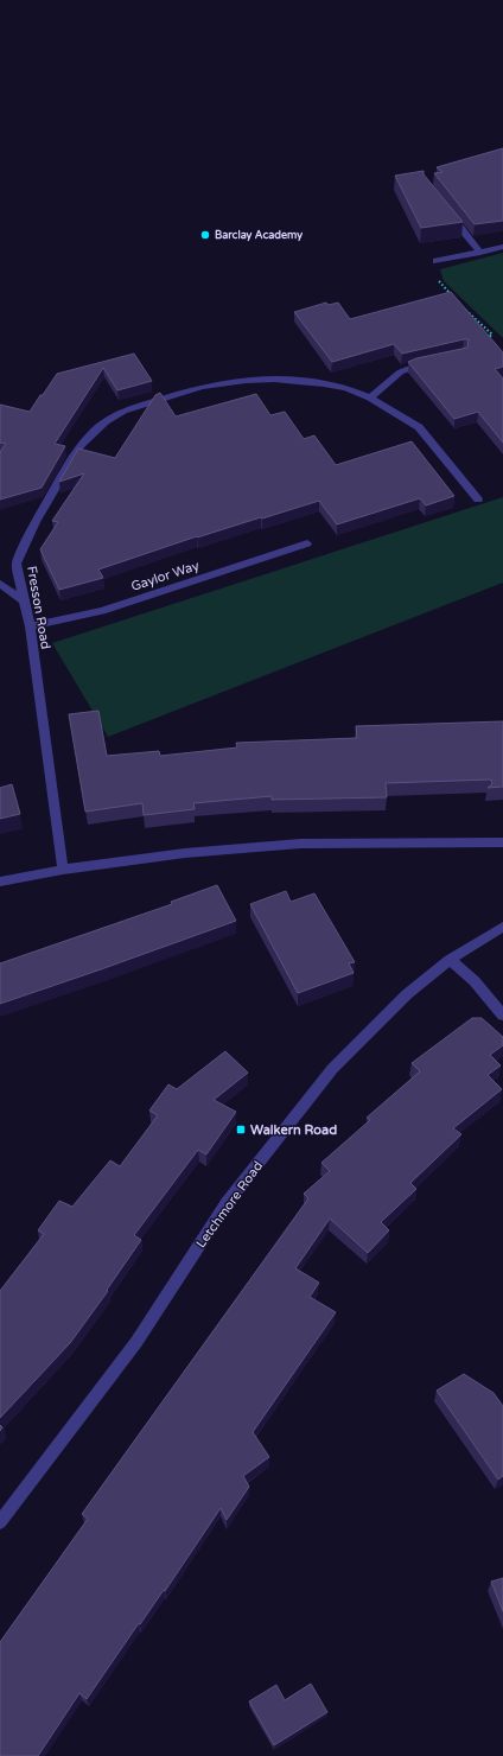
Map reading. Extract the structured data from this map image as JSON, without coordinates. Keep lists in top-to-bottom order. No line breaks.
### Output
{"streets":{"street":["Gaylor Way","Fresson Road","Letchmore Road"]},"crossings":[["Gaylor Way","Fresson Road"]],"places":{"other":["Barclay Academy"],"transit":["Walkern Road"]}}
